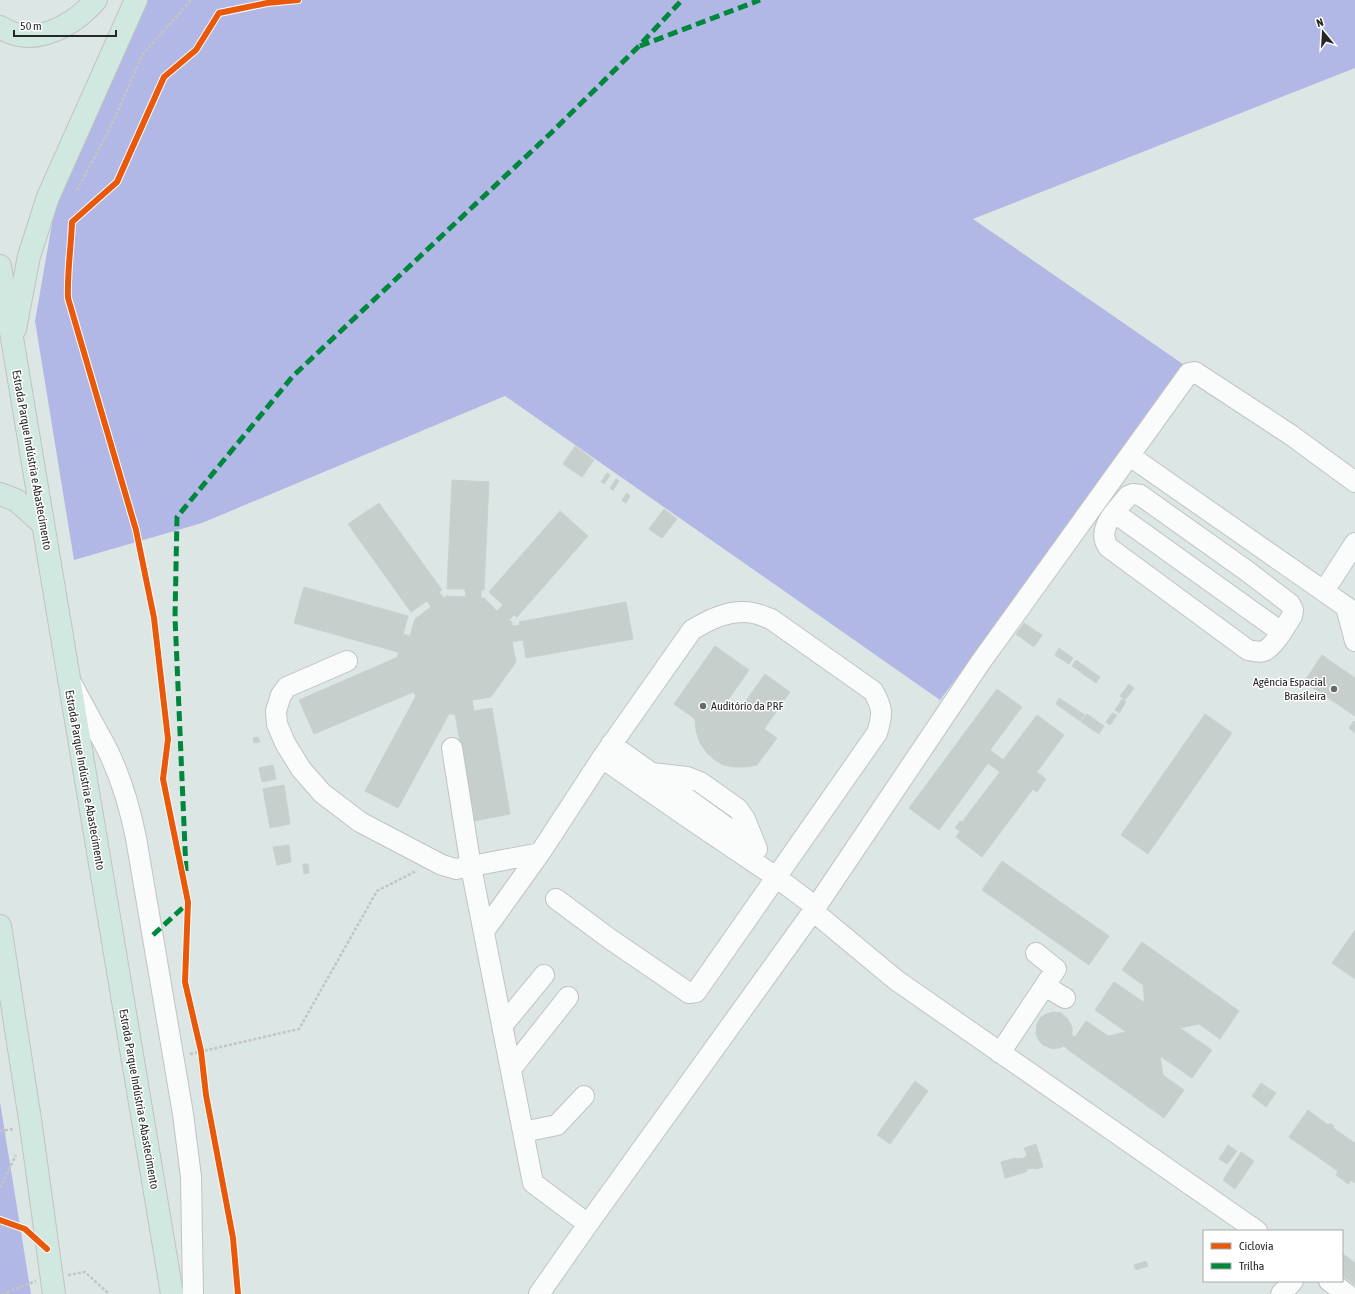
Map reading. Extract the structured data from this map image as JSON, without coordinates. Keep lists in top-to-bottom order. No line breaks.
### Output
{"streets":{"highway":["Estrada Parque Indústria e Abastecimento"]},"places":["Agência Espacial Brasileira","Auditório da PRF"],"legend":["Ciclovia","Trilha"],"scale_bar":"50 m","north":"top"}
